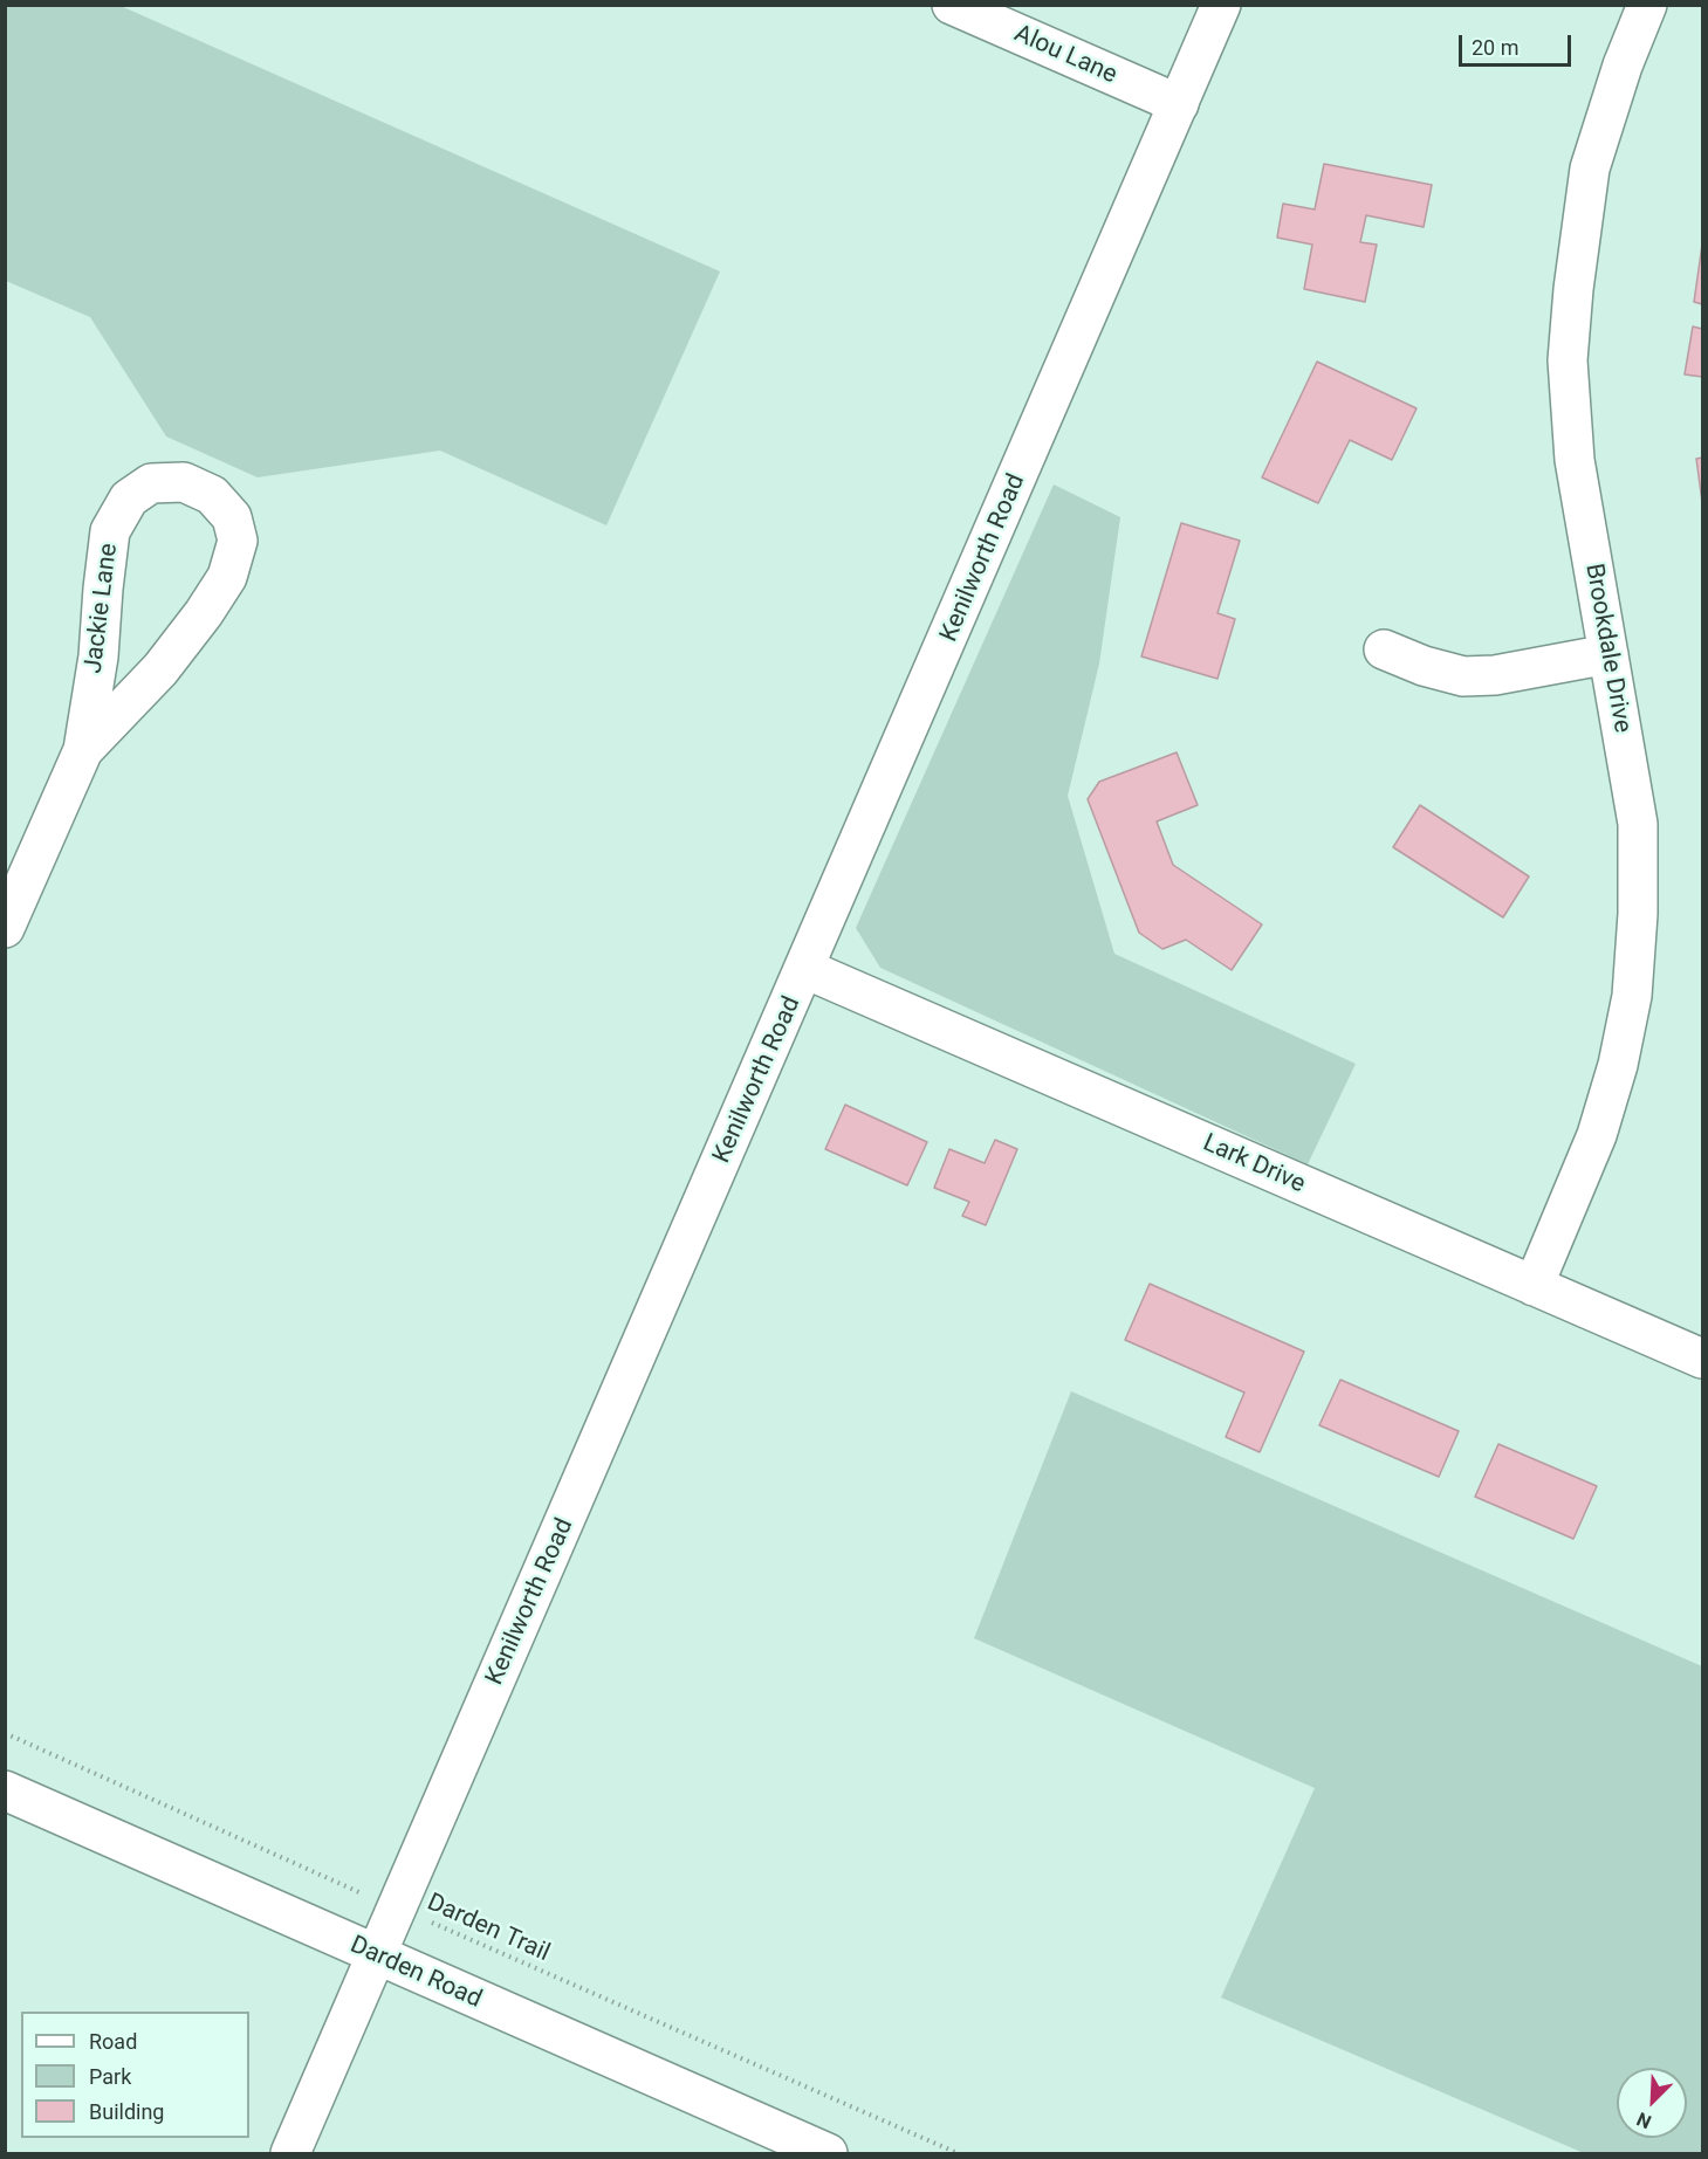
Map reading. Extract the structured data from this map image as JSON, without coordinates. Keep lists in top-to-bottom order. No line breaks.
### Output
{"streets":{"street":["Alou Lane","Kenilworth Road","Jackie Lane","Brookdale Drive","Lark Drive","Darden Road"],"path":["Darden Trail"]},"crossings":[["Alou Lane","Kenilworth Road"],["Kenilworth Road","Lark Drive"],["Kenilworth Road","Darden Trail"],["Kenilworth Road","Darden Road"],["Brookdale Drive","Lark Drive"]],"legend":["Road","Park","Building"],"scale_bar":"20 m","north":"bottom left"}
